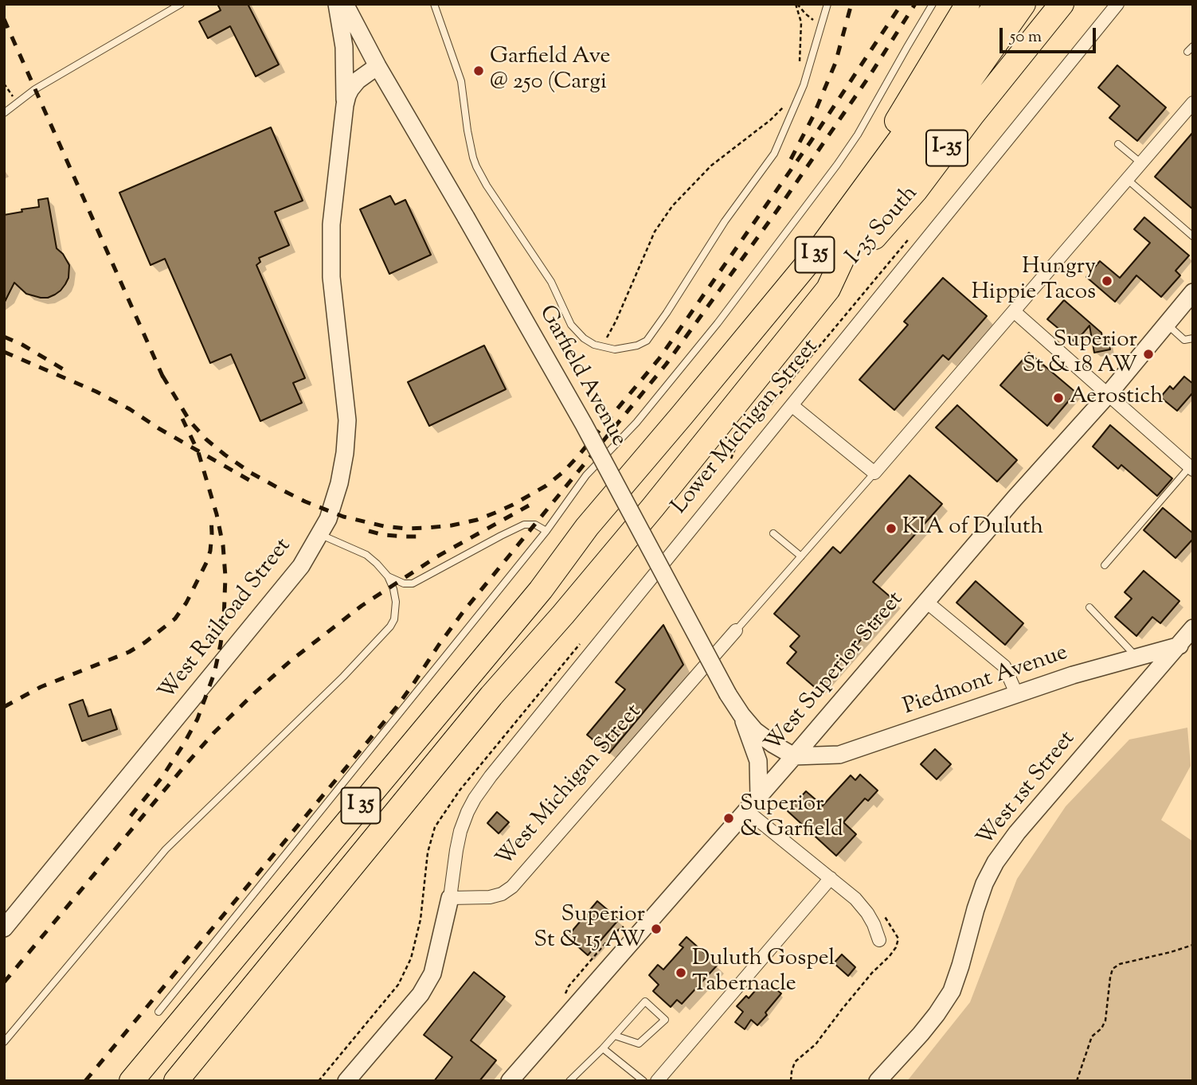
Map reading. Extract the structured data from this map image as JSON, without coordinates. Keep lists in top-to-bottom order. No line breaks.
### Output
{"streets":{"highway":["I-35","I-35 South","I 35"],"street":["Garfield Avenue","Lower Michigan Street","West Railroad Street","West Superior Street","Piedmont Avenue","West Michigan Street","West 1st Street"]},"crossings":[["I-35 South","I 35"],["Garfield Avenue","West Railroad Street"],["Garfield Avenue","West Superior Street"],["Garfield Avenue","Piedmont Avenue"],["Lower Michigan Street","West Michigan Street"],["West Superior Street","Piedmont Avenue"],["Piedmont Avenue","West 1st Street"]],"places":["Garfield Ave @ 250 (Cargi","Hungry Hippie Tacos","Superior St & 18 AW","Aerostich","KIA of Duluth","Superior & Garfield","Superior St & 15 AW","Duluth Gospel Tabernacle"],"scale_bar":"50 m"}
